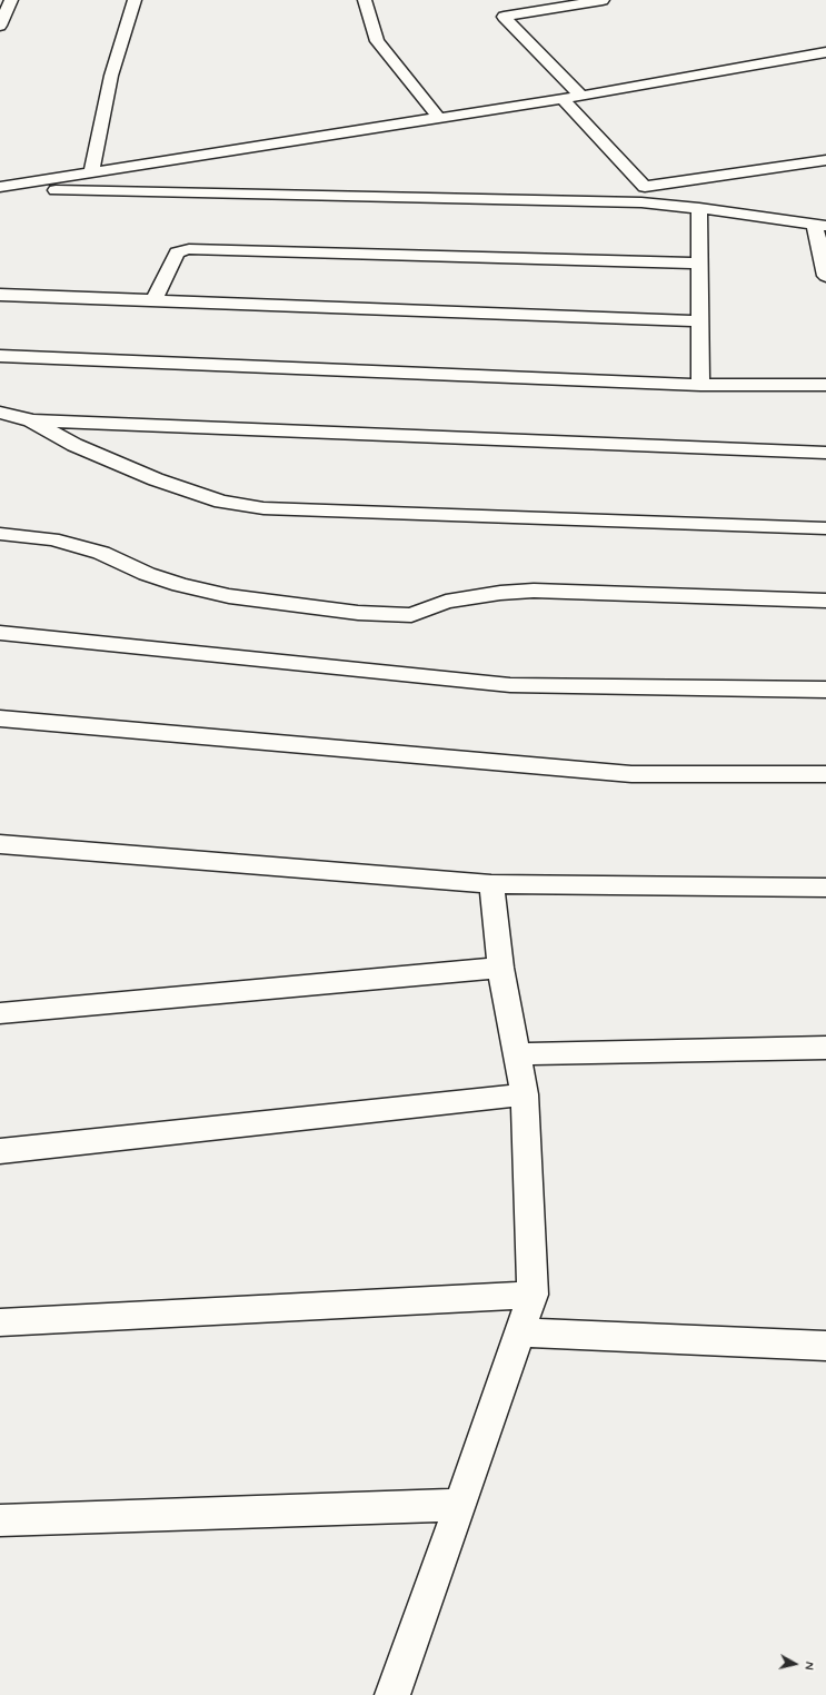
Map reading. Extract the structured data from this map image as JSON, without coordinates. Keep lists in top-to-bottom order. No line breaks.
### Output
{"north":"right"}
